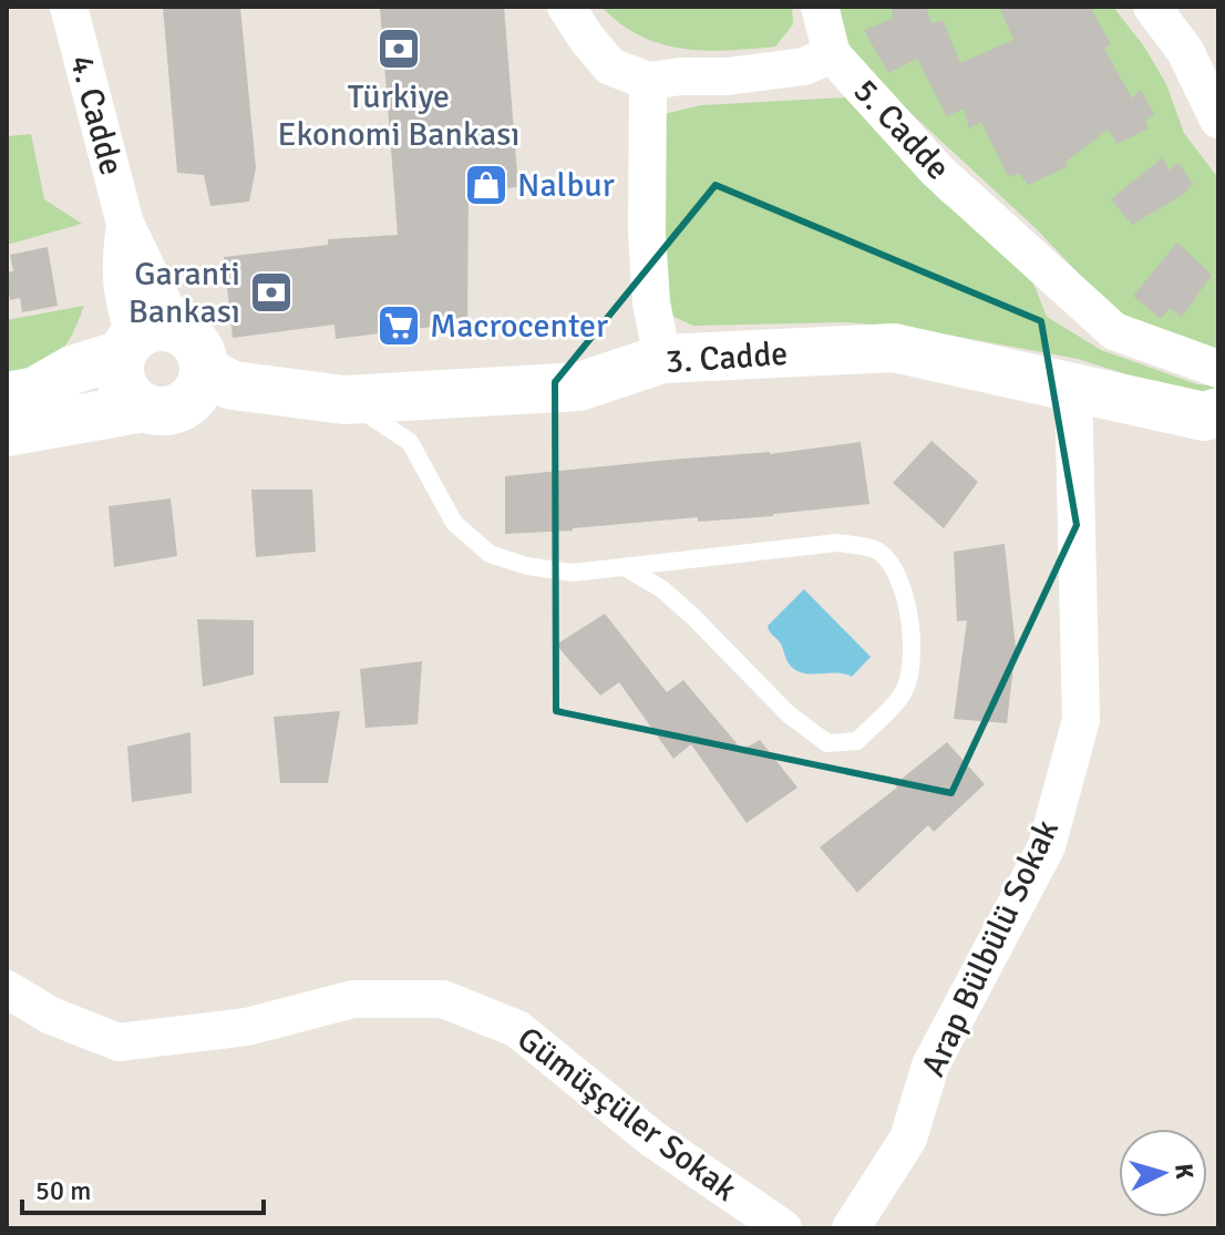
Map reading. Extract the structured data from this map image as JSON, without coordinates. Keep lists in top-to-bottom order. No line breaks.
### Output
{"streets":{"main road":["3. Cadde"],"street":["4. Cadde","5. Cadde","Arap Bülbülü Sokak","Gümüşçüler Sokak"]},"crossings":[["4. Cadde","3. Cadde"],["3. Cadde","Arap Bülbülü Sokak"]],"places":{"bank":["Türkiye Ekonomi Bankası","Garanti Bankası"],"shop":["Nalbur"],"supermarket":["Macrocenter"]},"scale_bar":"50 m","north":"right"}
